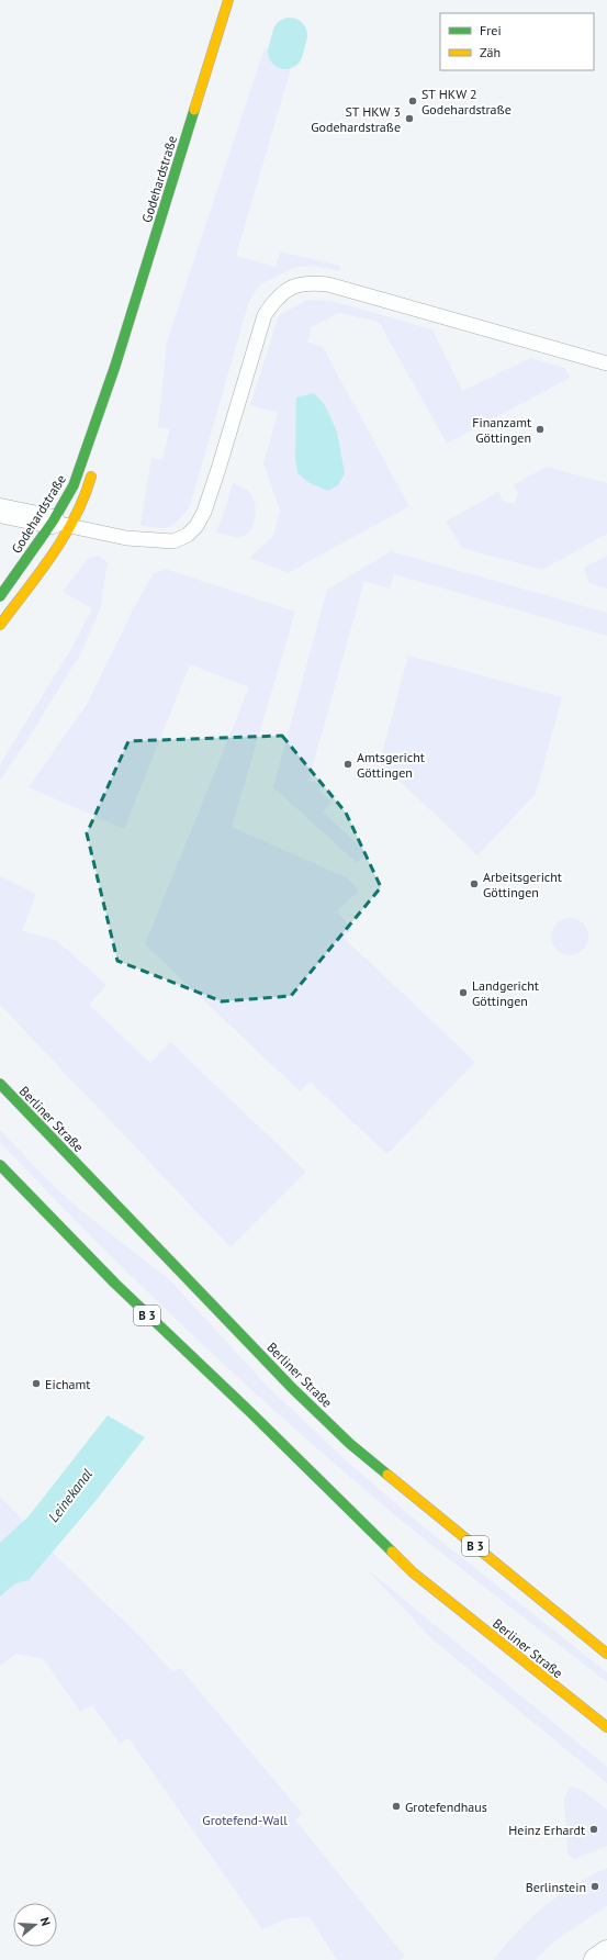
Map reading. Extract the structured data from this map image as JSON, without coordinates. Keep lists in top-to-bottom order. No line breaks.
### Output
{"streets":{"main road":["Godehardstraße","Berliner Straße","B 3"]},"water":["Leinekanal"],"parks":["Grotefend-Wall"],"places":["ST HKW 2 Godehardstraße","ST HKW 3 Godehardstraße","Finanzamt Göttingen","Amtsgericht Göttingen","Arbeitsgericht Göttingen","Landgericht Göttingen","Eichamt","Grotefendhaus","Heinz Erhardt","Berlinstein"],"legend":["Frei","Zäh"],"north":"right"}
